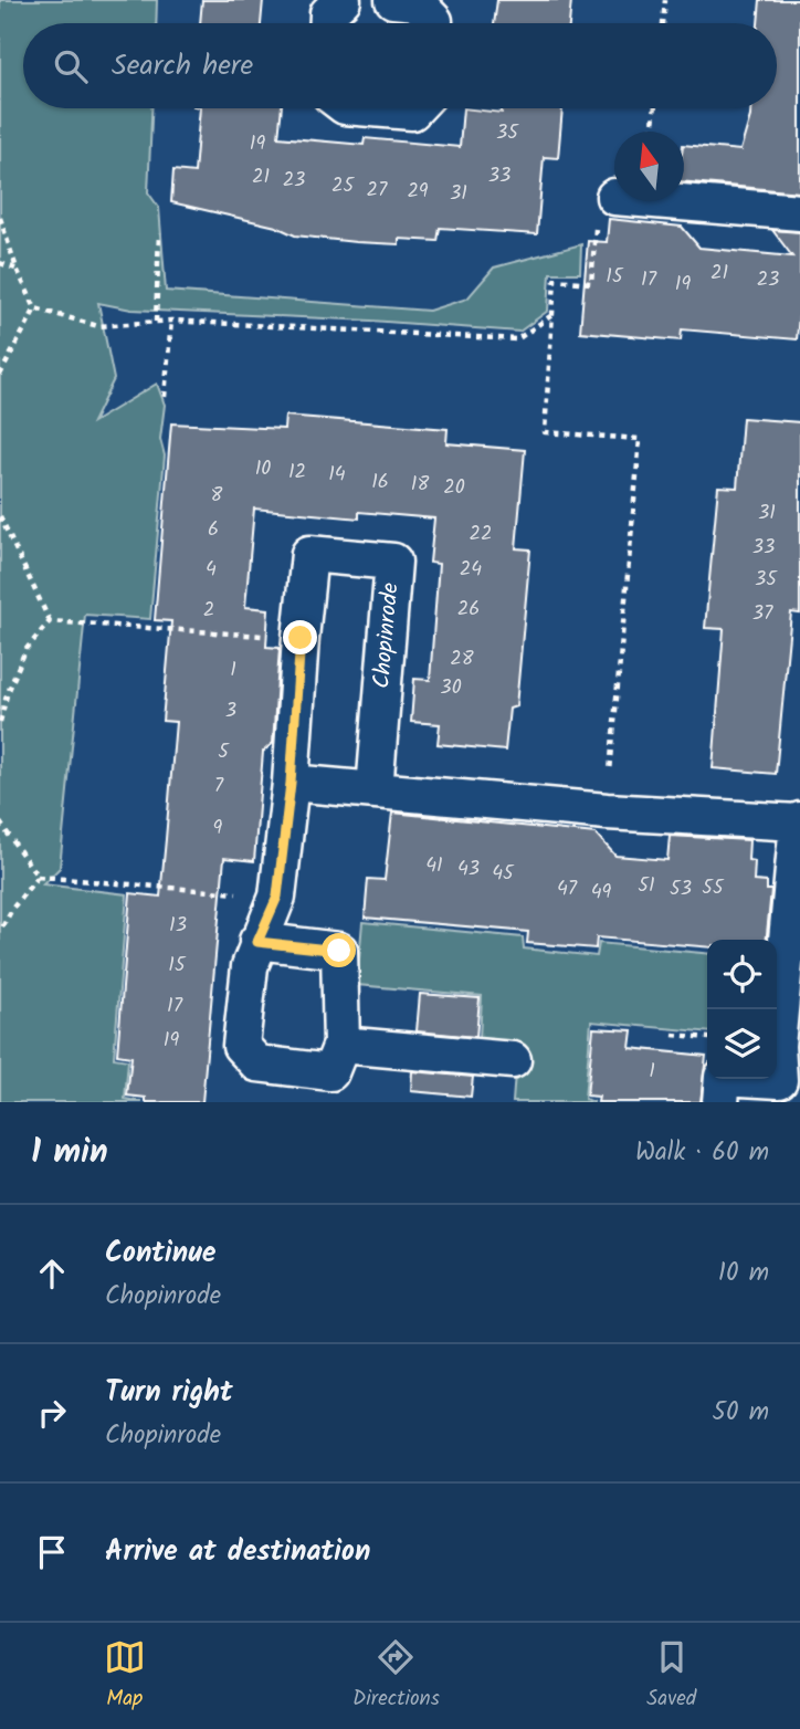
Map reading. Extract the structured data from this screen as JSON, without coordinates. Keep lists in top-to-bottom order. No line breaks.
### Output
{"streets":{"street":["Chopinrode"]},"house_numbers":["35","19","33","21","23","25","27","29","31","21","15","17","23","19","10","12","14","16","18","20","8","31","6","22","33","4","24","35","26","2","37","28","1","30","3","5","7","9","41","43","45","51","55","47","53","49","13","15","17","19","1"],"north":"top","page":{"search":"Search here","heading":["1 min","Walk · 60 m"],"list":[["Continue","Chopinrode","10 m"],["Turn right","Chopinrode","50 m"],"Arrive at destination"],"nav":["Map","Directions","Saved"]}}
